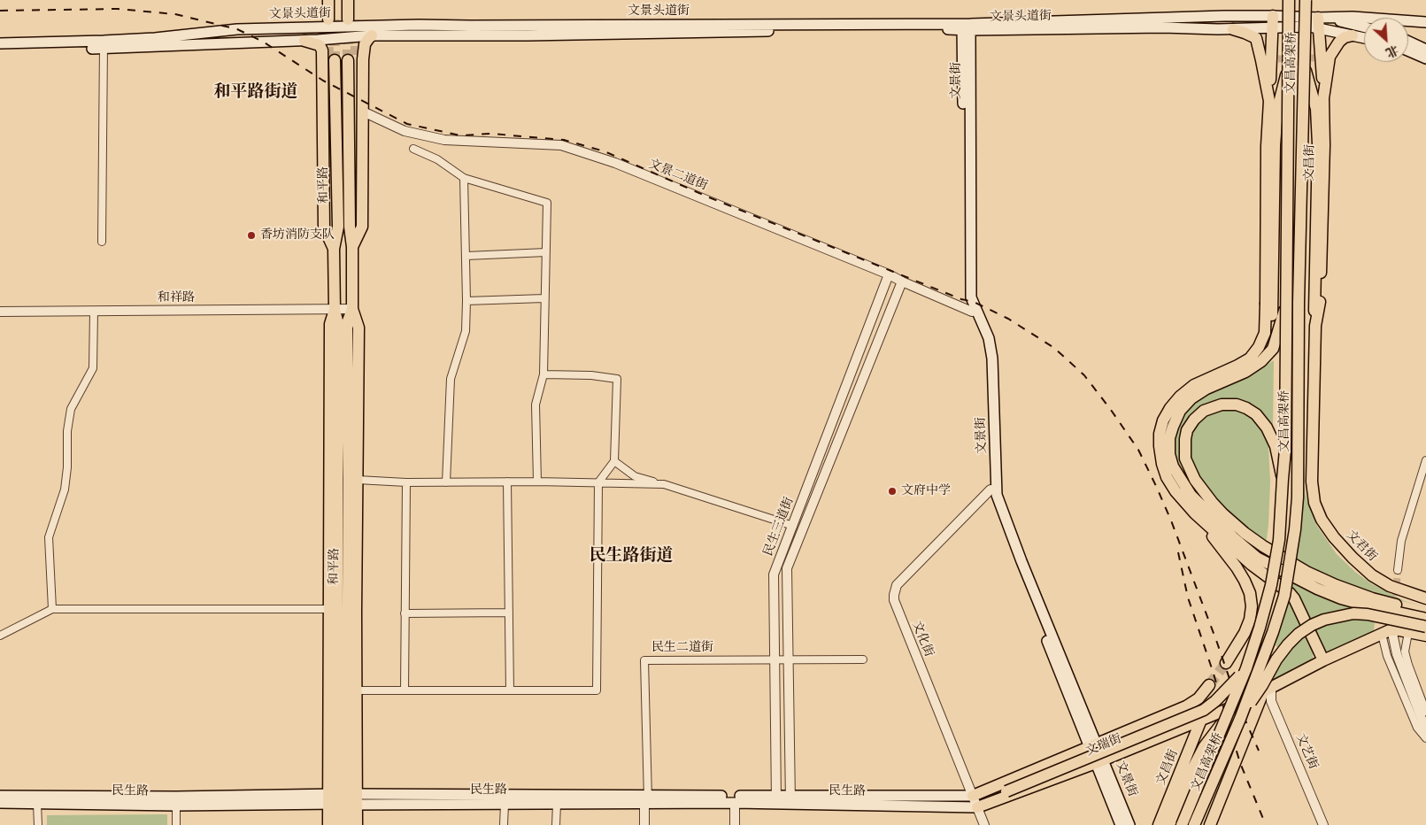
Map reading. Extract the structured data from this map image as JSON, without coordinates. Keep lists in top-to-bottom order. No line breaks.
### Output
{"streets":{"main road":["文景头道街","文昌高架桥","文景街","文昌街","和平路","文君街","文瑞街","民生路"],"street":["文景二道街","和祥路","民生三道街","文化街","民生二道街","文艺街"]},"crossings":[["文景头道街","文景街"],["文景头道街","文昌街"],["文景街","文景二道街"],["文景街","文化街"],["文景街","文瑞街"],["文昌街","文君街"],["文昌街","文瑞街"],["文景二道街","民生三道街"],["和平路","和祥路"],["和平路","民生路"],["民生三道街","民生二道街"],["民生三道街","民生路"],["文化街","文瑞街"],["文化街","民生路"],["民生二道街","民生路"],["文瑞街","文艺街"],["文瑞街","民生路"]],"districts":["和平路街道","民生路街道"],"places":["香坊消防支队","文府中学"],"north":"bottom right"}
